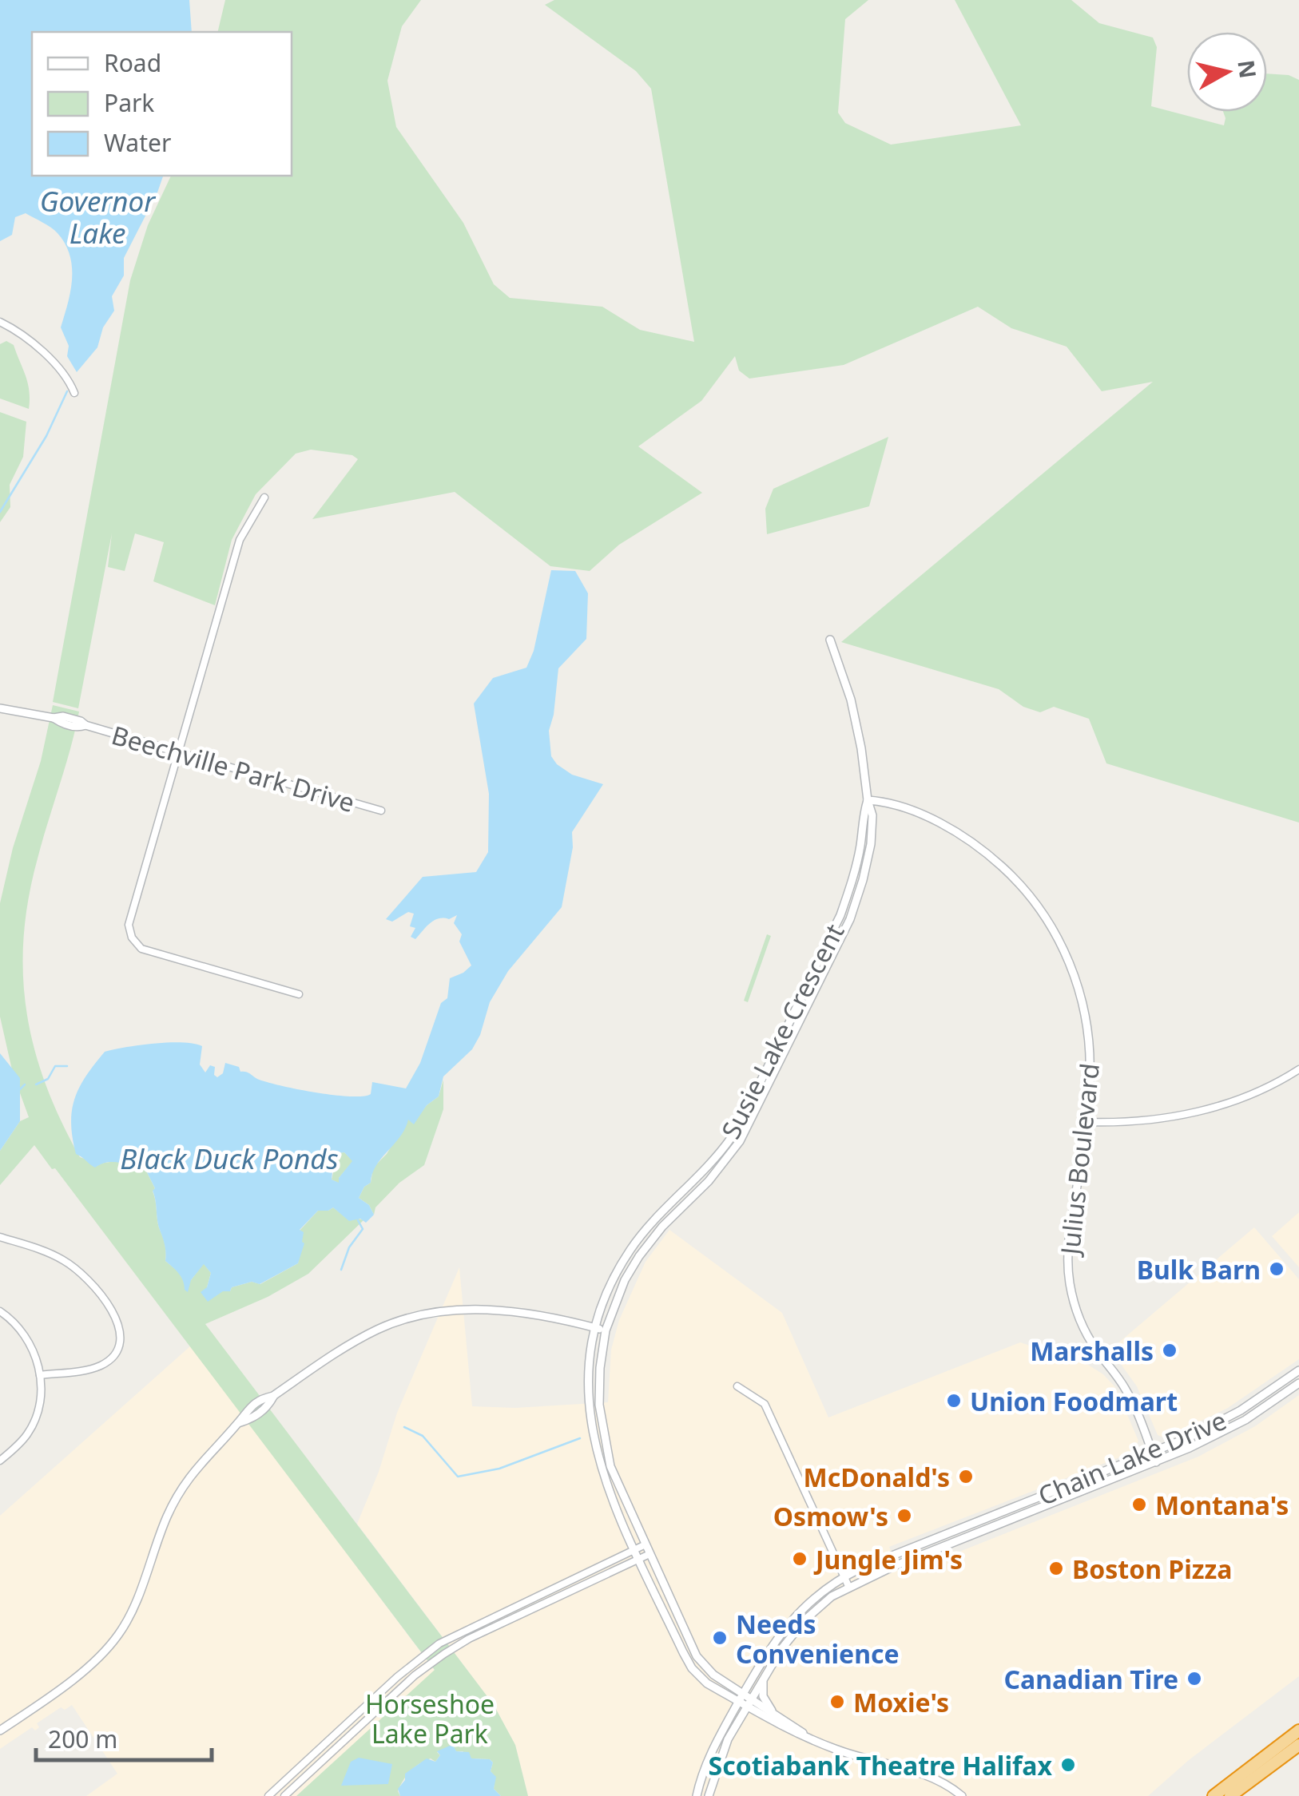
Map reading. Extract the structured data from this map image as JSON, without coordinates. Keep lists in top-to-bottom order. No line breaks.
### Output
{"streets":{"street":["Beechville Park Drive","Susie Lake Crescent","Julius Boulevard","Chain Lake Drive"]},"crossings":[["Susie Lake Crescent","Julius Boulevard"],["Susie Lake Crescent","Chain Lake Drive"],["Julius Boulevard","Chain Lake Drive"]],"water":["Governor Lake","Black Duck Ponds"],"parks":["Horseshoe Lake Park"],"places":["Bulk Barn","Marshalls","Union Foodmart","McDonald's","Montana's","Osmow's","Jungle Jim's","Boston Pizza","Needs Convenience","Canadian Tire","Moxie's","Scotiabank Theatre Halifax"],"legend":["Road","Park","Water"],"scale_bar":"200 m","north":"right"}
